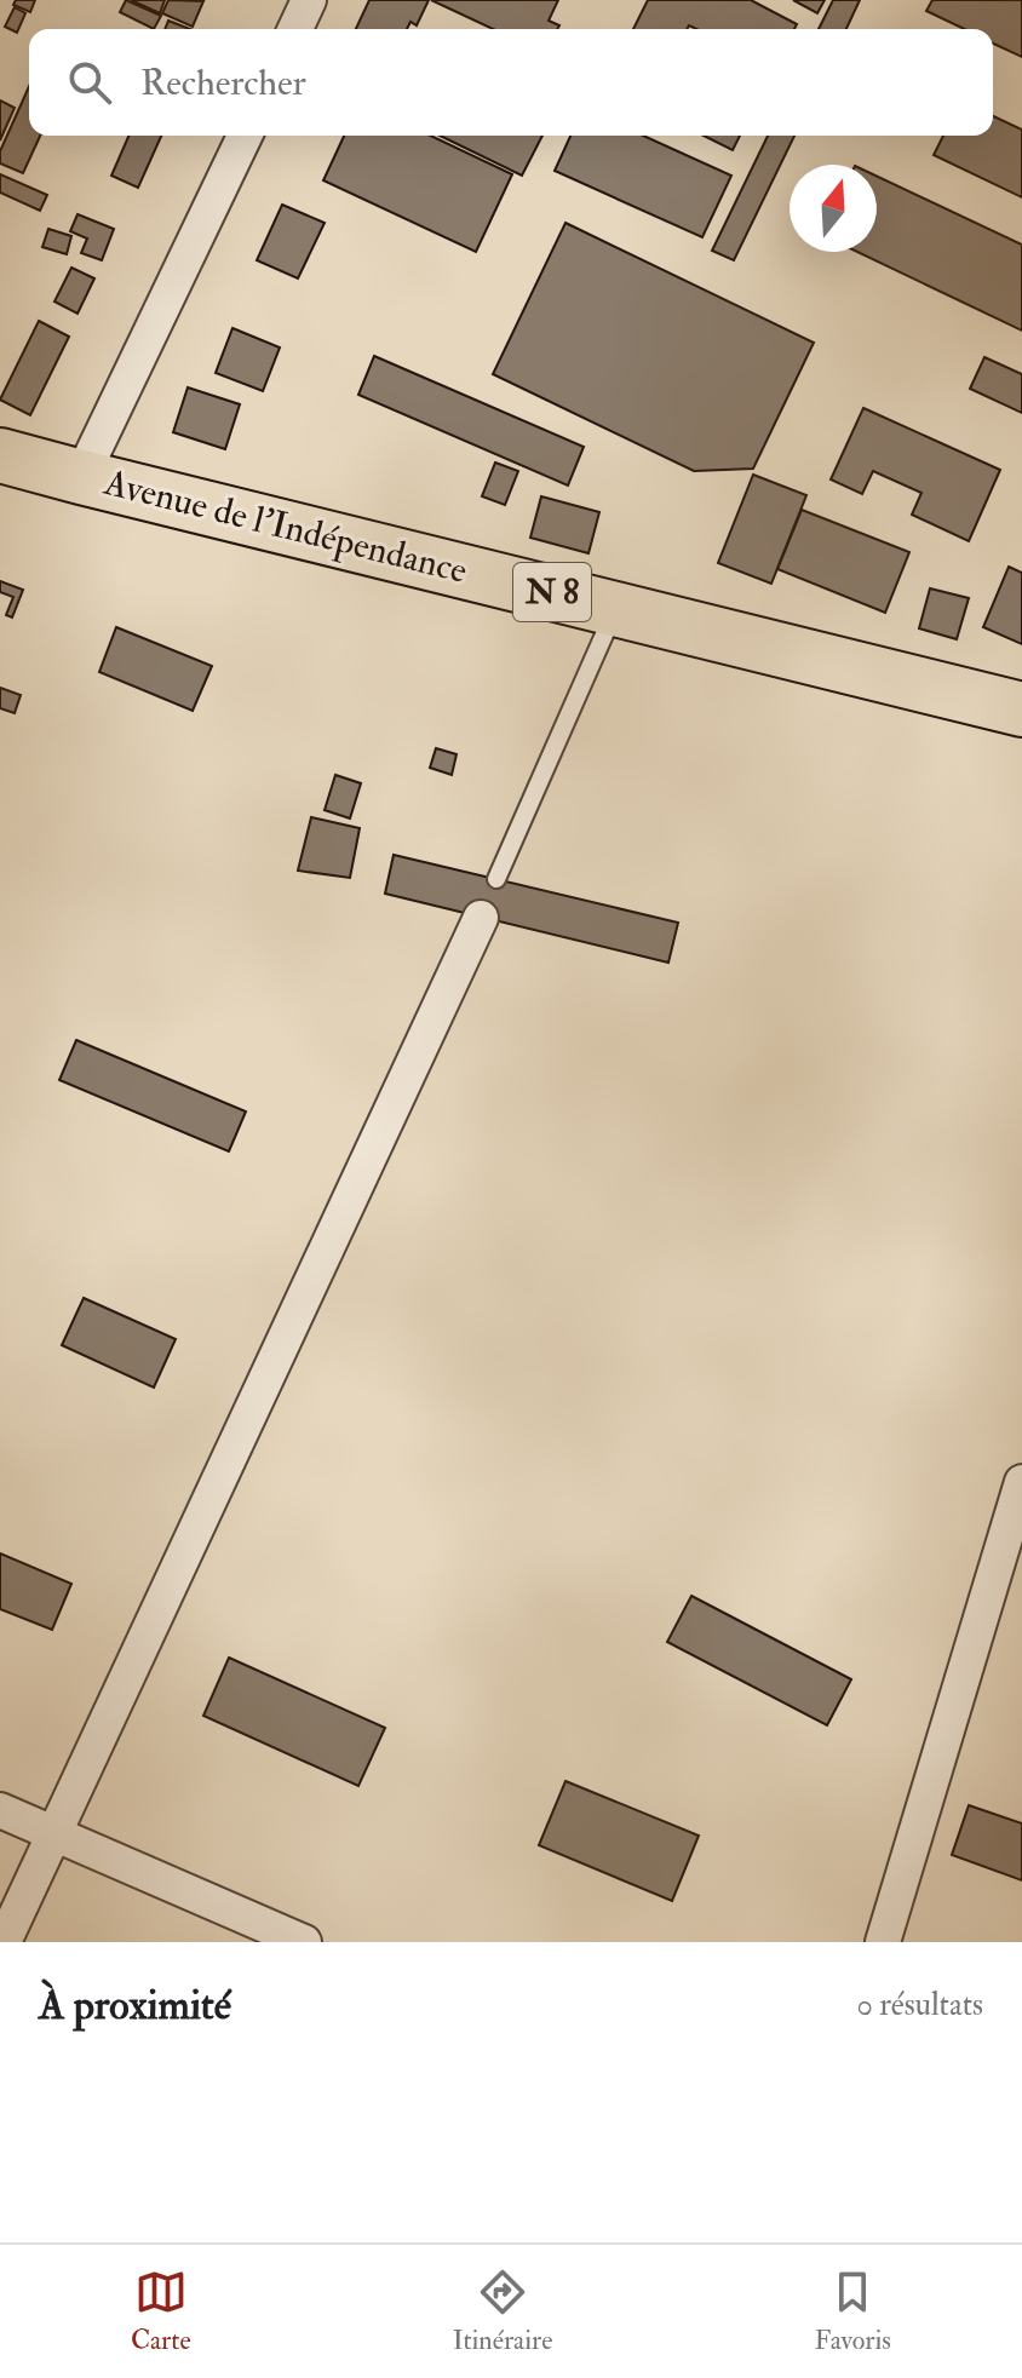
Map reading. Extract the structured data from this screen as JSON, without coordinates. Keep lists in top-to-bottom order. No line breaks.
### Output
{"streets":{"highway":["Avenue de l'Indépendance","N 8"]},"north":"top","page":{"search":"Rechercher","heading":["À proximité","0 résultats"],"nav":["Carte","Itinéraire","Favoris"]}}
